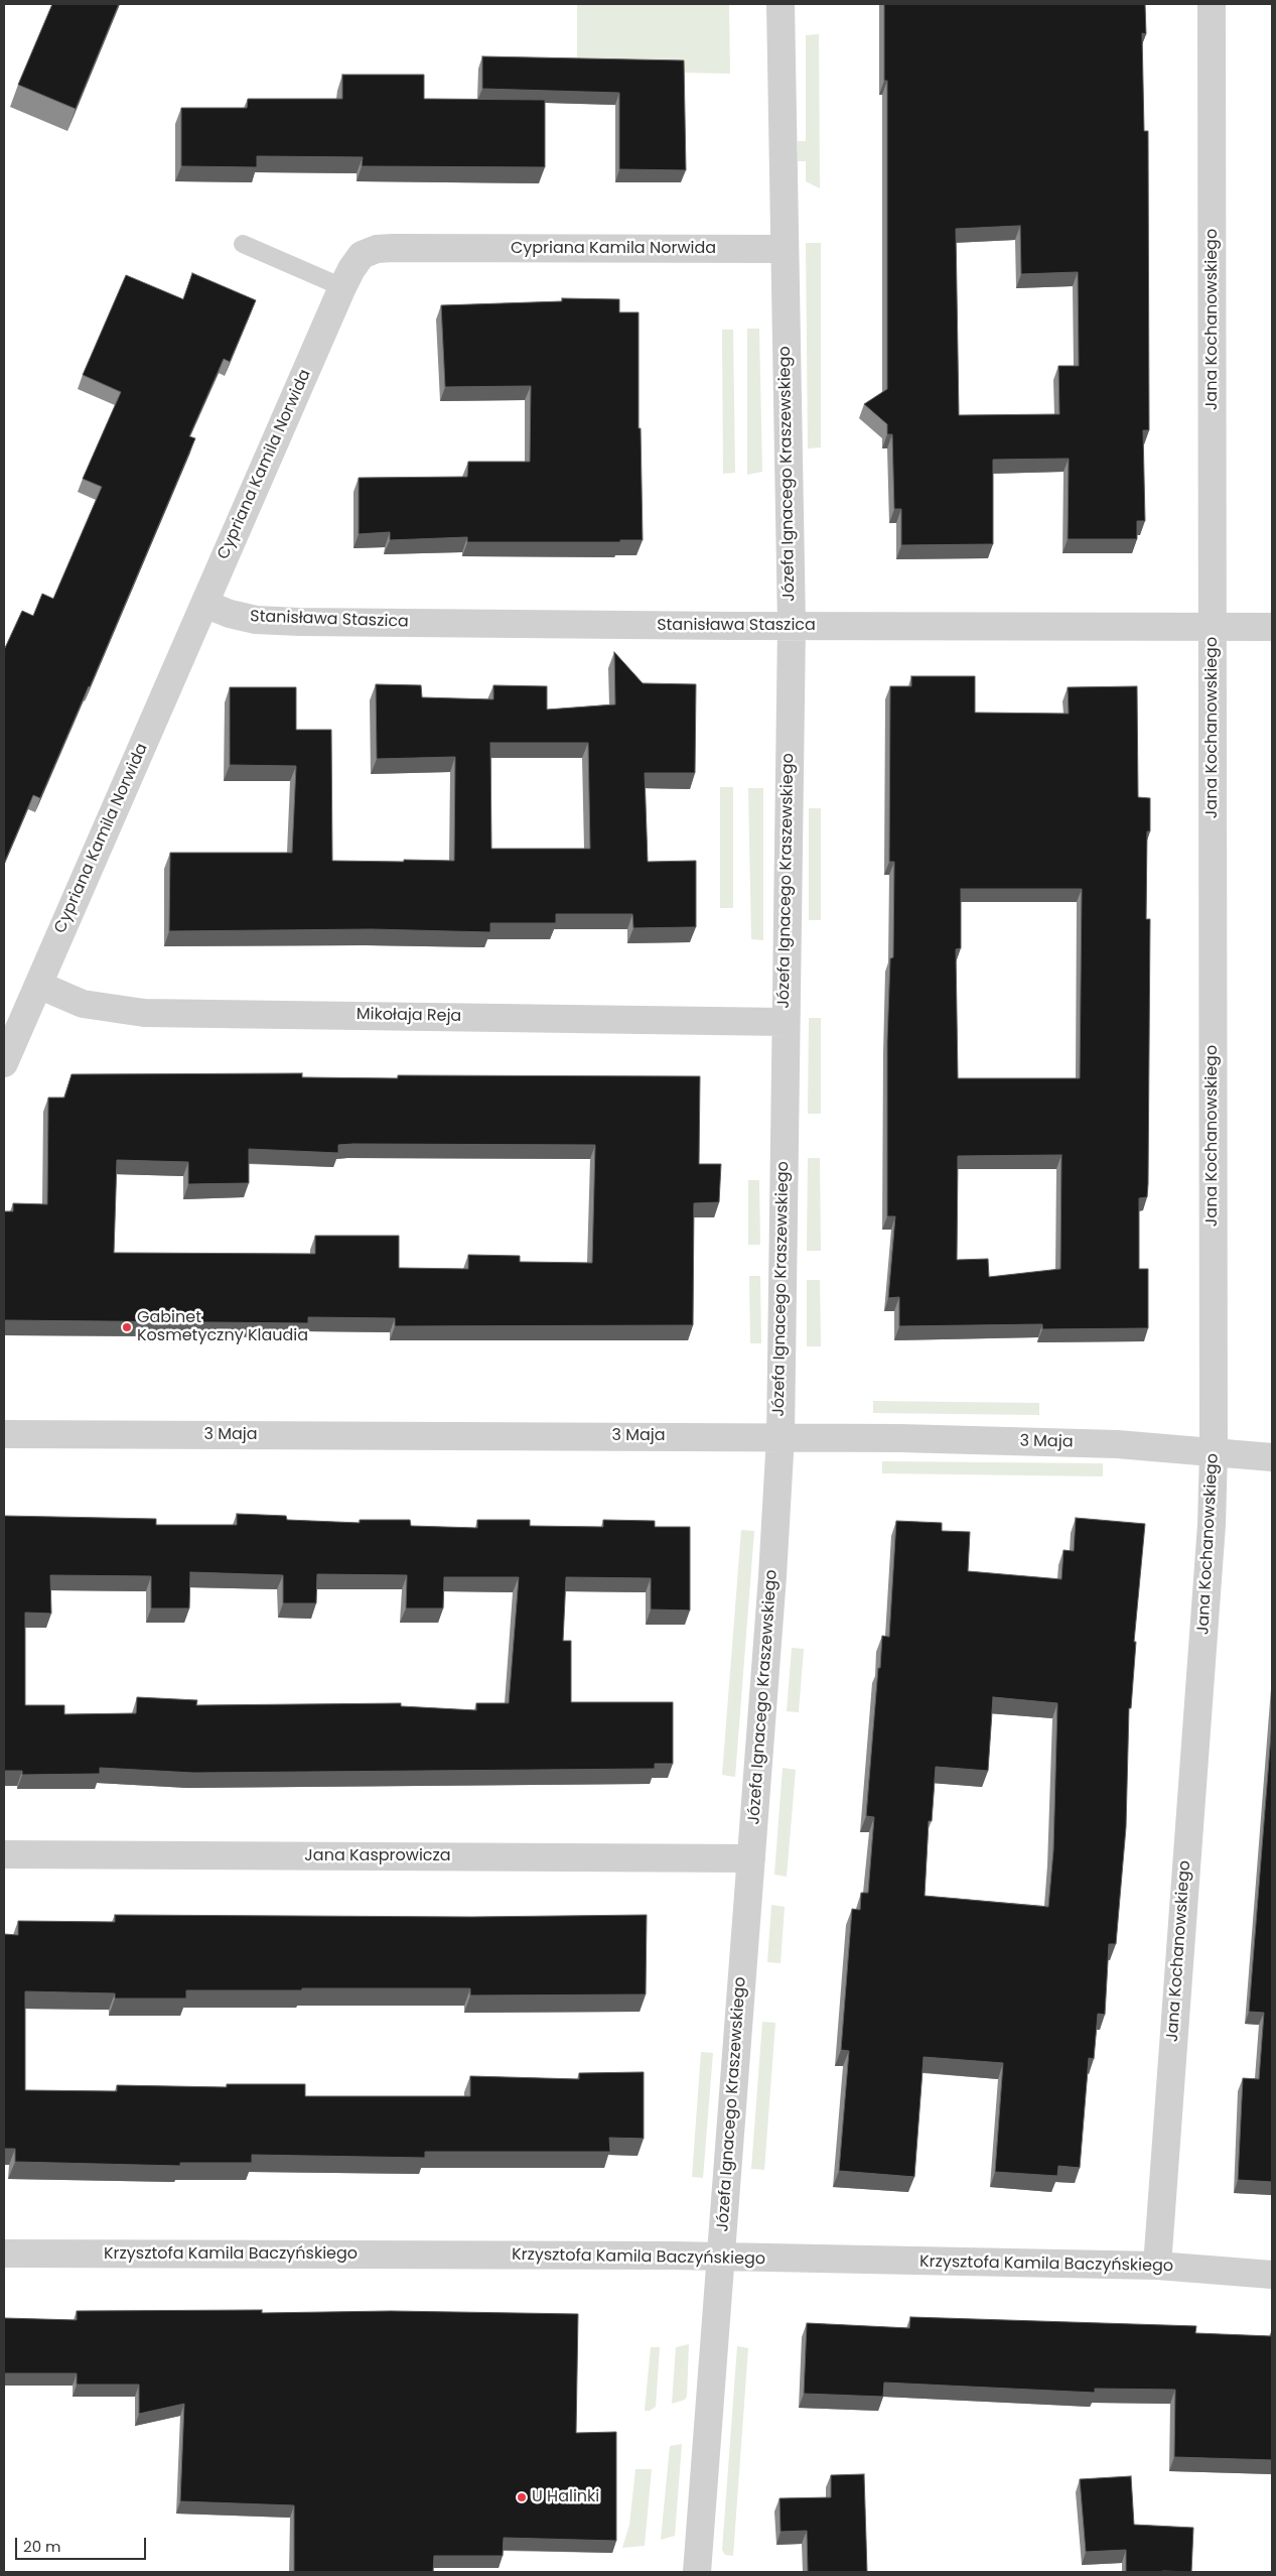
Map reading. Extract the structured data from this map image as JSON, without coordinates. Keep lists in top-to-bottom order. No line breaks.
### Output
{"streets":{"street":["Cypriana Kamila Norwida","Jana Kochanowskiego","Józefa Ignacego Kraszewskiego","Stanisława Staszica","Mikołaja Reja","3 Maja","Jana Kasprowicza","Krzysztofa Kamila Baczyńskiego"]},"crossings":[["Cypriana Kamila Norwida","Józefa Ignacego Kraszewskiego"],["Cypriana Kamila Norwida","Stanisława Staszica"],["Cypriana Kamila Norwida","Mikołaja Reja"],["Jana Kochanowskiego","Stanisława Staszica"],["Jana Kochanowskiego","3 Maja"],["Jana Kochanowskiego","Krzysztofa Kamila Baczyńskiego"],["Józefa Ignacego Kraszewskiego","Stanisława Staszica"],["Józefa Ignacego Kraszewskiego","Mikołaja Reja"],["Józefa Ignacego Kraszewskiego","3 Maja"],["Józefa Ignacego Kraszewskiego","Jana Kasprowicza"],["Józefa Ignacego Kraszewskiego","Krzysztofa Kamila Baczyńskiego"]],"places":["Gabinet Kosmetyczny Klaudia","U Halinki"],"scale_bar":"20 m"}
